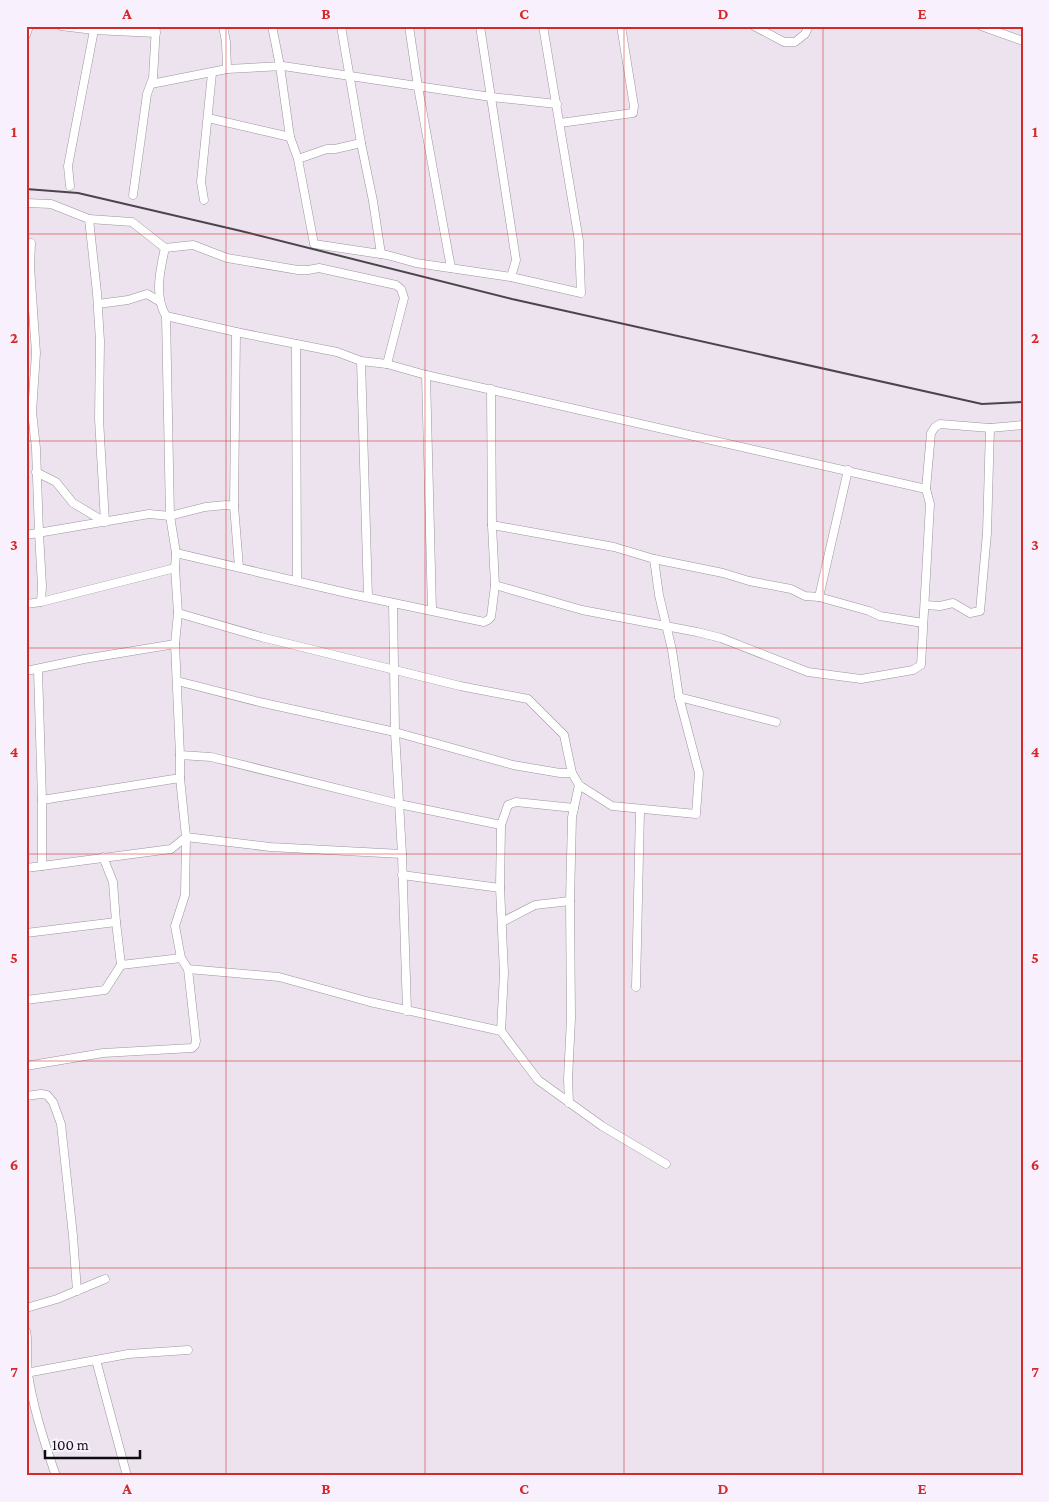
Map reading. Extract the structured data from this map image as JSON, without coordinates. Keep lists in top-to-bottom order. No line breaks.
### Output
{"scale_bar":"100 m","grid":{"columns":["A","B","C","D","E"],"rows":["1","2","3","4","5","6","7"]}}
